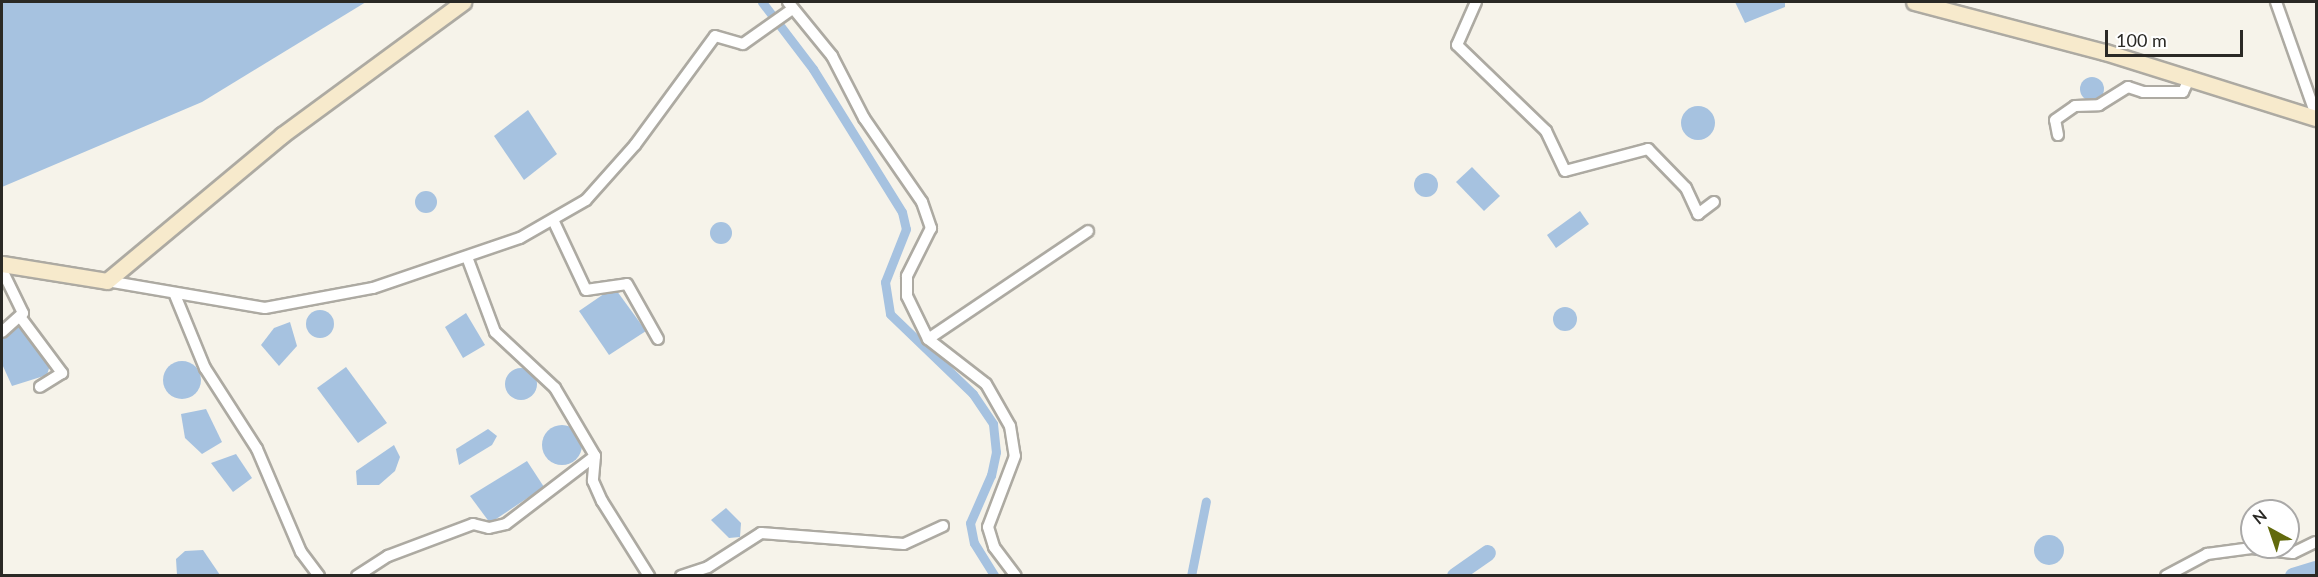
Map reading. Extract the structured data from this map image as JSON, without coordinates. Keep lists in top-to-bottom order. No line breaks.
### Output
{"scale_bar":"100 m","north":"top left"}
